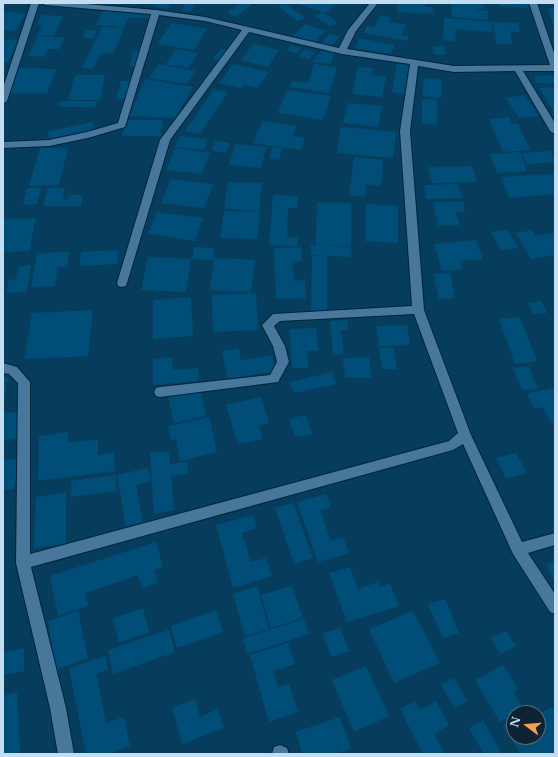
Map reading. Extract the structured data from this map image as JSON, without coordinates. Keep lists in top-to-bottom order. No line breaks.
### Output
{"north":"left"}
